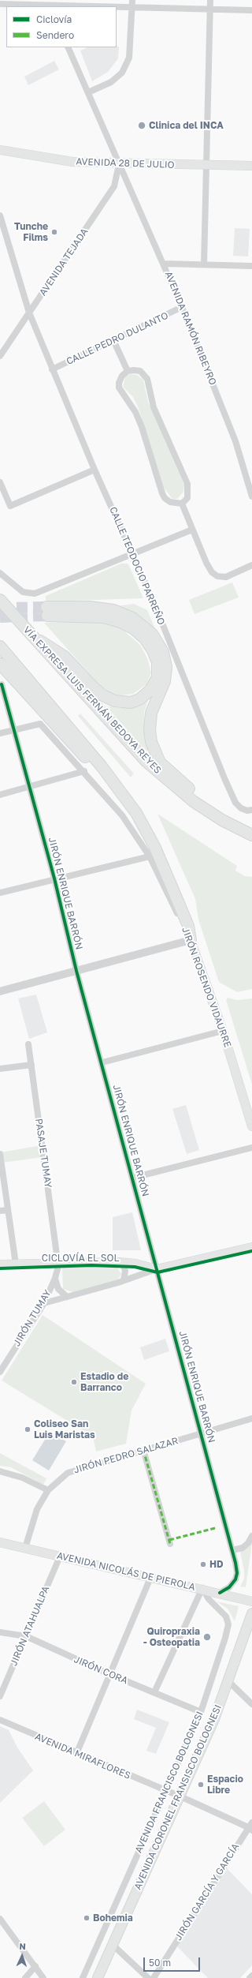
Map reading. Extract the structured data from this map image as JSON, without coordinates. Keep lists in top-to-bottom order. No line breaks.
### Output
{"streets":{"highway":["VÍA EXPRESA LUIS FERNÁN BEDOYA REYES"],"main road":["AVENIDA 28 DE JULIO","JIRÓN ROSENDO VIDAURRE","AVENIDA NICOLÁS DE PIEROLA","AVENIDA CORONEL FRANSISCO BOLOGNESI"],"street":["AVENIDA TEJADA","AVENIDA RAMÓN RIBEYRO","CALLE PEDRO DULANTO","CALLE TEODOCIO PARREÑO","JIRÓN ENRIQUE BARRÓN","PASAJE TUMAY","JIRÓN TUMAY","JIRÓN PEDRO SALAZAR","JIRÓN ATAHUALPA","JIRÓN CORA","AVENIDA MIRAFLORES","AVENIDA FRANCISCO BOLOGNESI","JIRÓN GARCÍA Y GARCÍA"],"cycle path":["CICLOVÍA EL SOL"]},"crossings":[["AVENIDA 28 DE JULIO","AVENIDA TEJADA"],["AVENIDA 28 DE JULIO","AVENIDA RAMÓN RIBEYRO"],["AVENIDA TEJADA","AVENIDA RAMÓN RIBEYRO"],["AVENIDA TEJADA","CALLE TEODOCIO PARREÑO"],["AVENIDA RAMÓN RIBEYRO","CALLE PEDRO DULANTO"],["CALLE PEDRO DULANTO","CALLE TEODOCIO PARREÑO"],["JIRÓN ENRIQUE BARRÓN","JIRÓN ROSENDO VIDAURRE"],["JIRÓN ENRIQUE BARRÓN","JIRÓN PEDRO SALAZAR"],["JIRÓN ENRIQUE BARRÓN","AVENIDA NICOLÁS DE PIEROLA"],["PASAJE TUMAY","JIRÓN TUMAY"],["JIRÓN PEDRO SALAZAR","AVENIDA NICOLÁS DE PIEROLA"],["AVENIDA NICOLÁS DE PIEROLA","JIRÓN ATAHUALPA"],["AVENIDA NICOLÁS DE PIEROLA","AVENIDA FRANCISCO BOLOGNESI"],["JIRÓN ATAHUALPA","JIRÓN CORA"],["JIRÓN CORA","AVENIDA FRANCISCO BOLOGNESI"],["AVENIDA MIRAFLORES","AVENIDA FRANCISCO BOLOGNESI"],["AVENIDA MIRAFLORES","AVENIDA CORONEL FRANSISCO BOLOGNESI"],["AVENIDA MIRAFLORES","JIRÓN GARCÍA Y GARCÍA"]],"places":["Clinica del INCA","Tunche Films","Estadio de Barranco","Coliseo San Luis Maristas","HD","Quiropraxia - Osteopatia","Espacio Libre","Bohemia"],"legend":["Ciclovía","Sendero"],"scale_bar":"50 m","north":"top"}
